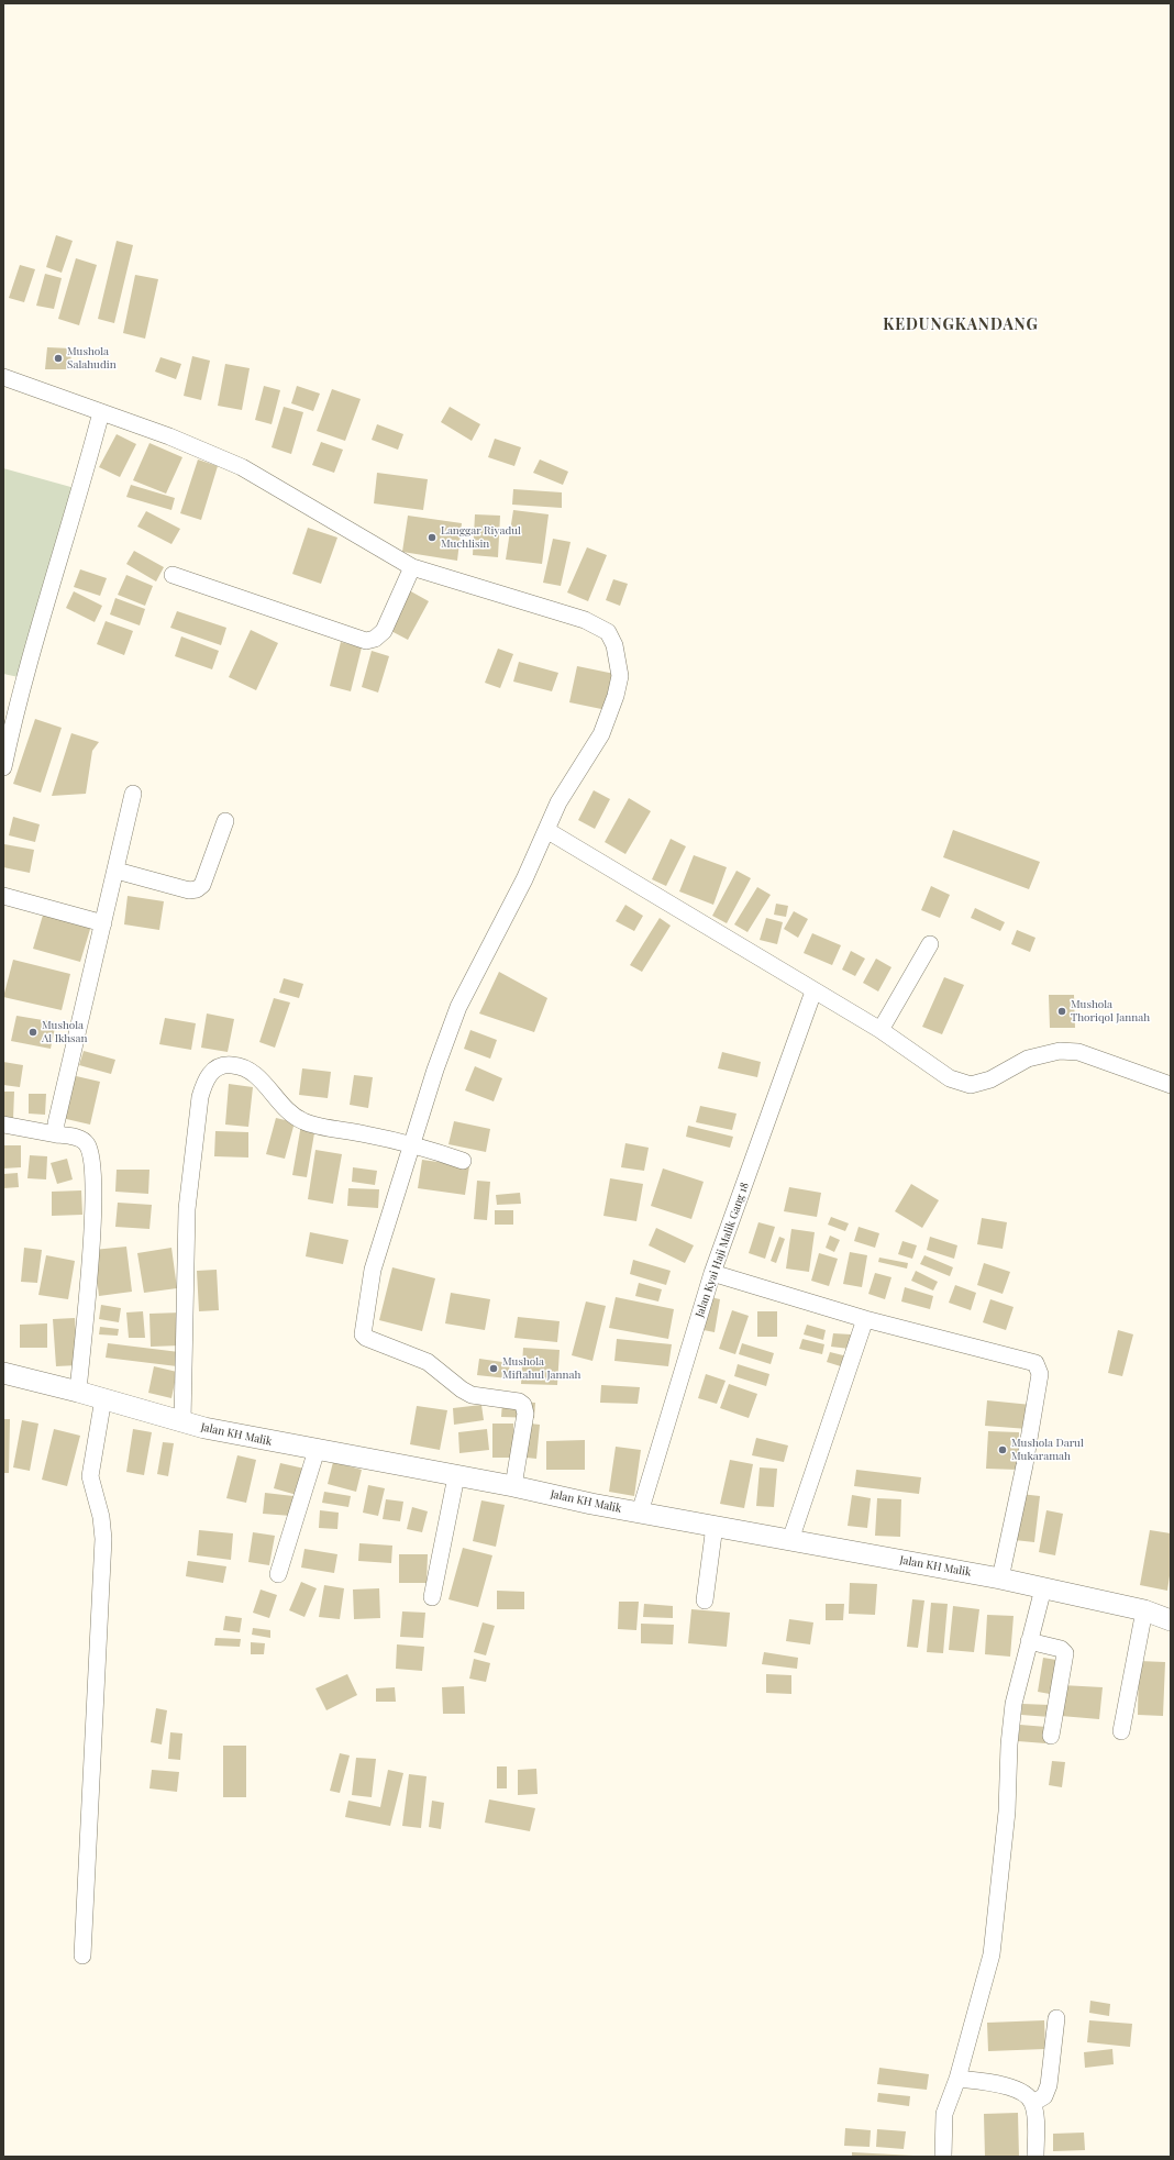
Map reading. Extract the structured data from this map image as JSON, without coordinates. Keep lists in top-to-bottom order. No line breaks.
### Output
{"streets":{"street":["Jalan Kyai Haji Malik Gang 18","Jalan KH Malik"]},"crossings":[["Jalan Kyai Haji Malik Gang 18","Jalan KH Malik"]],"districts":["KEDUNGKANDANG"],"places":["Mushola Salahudin","Langgar Riyadul Muchlisin","Mushola Thoriqol Jannah","Mushola Al Ikhsan","Mushola Miftahul Jannah","Mushola Darul Mukaramah"]}
